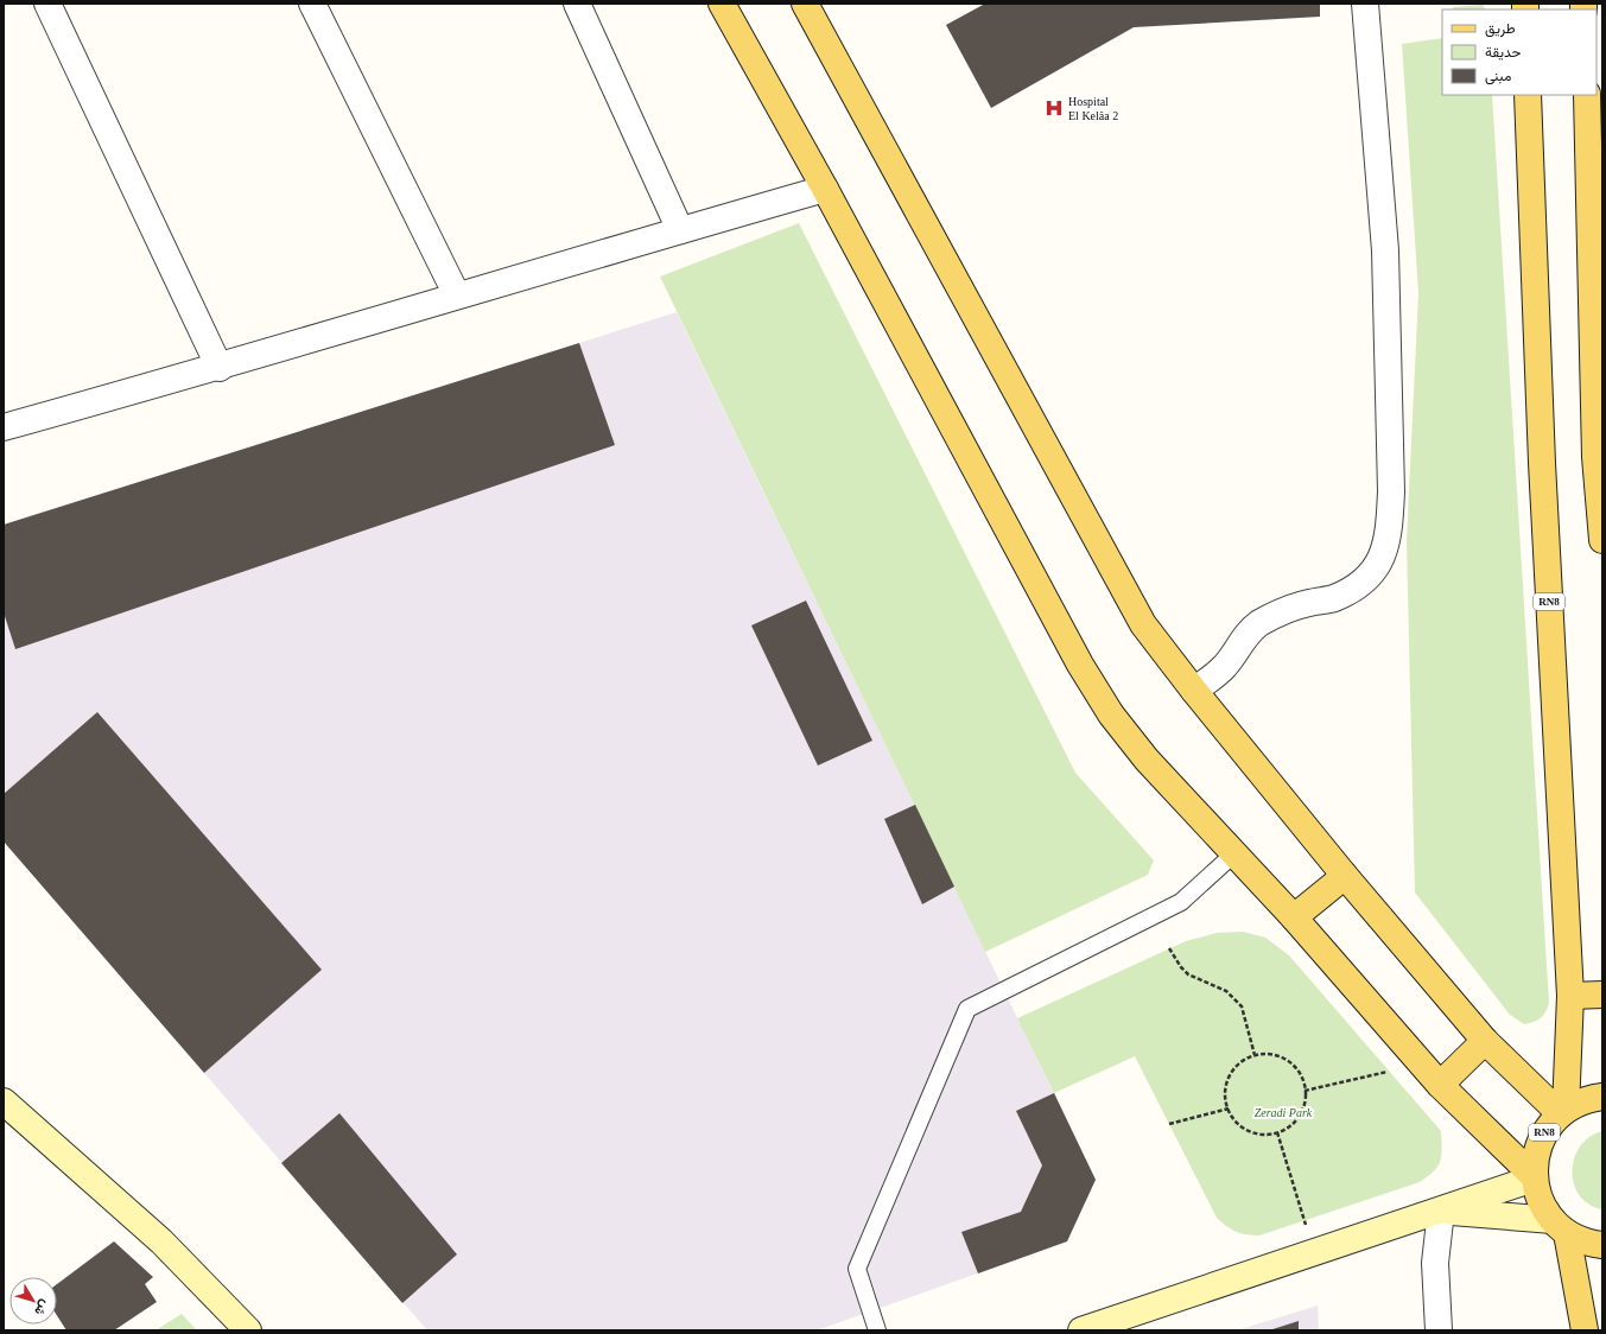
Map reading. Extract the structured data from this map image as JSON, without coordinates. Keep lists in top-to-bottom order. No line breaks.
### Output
{"streets":{"main road":["RN8"]},"parks":["Zeradi Park"],"places":{"hospital":["Hospital El Kelâa 2"]},"legend":["طريق","حديقة","مبنى"],"north":"bottom right"}
